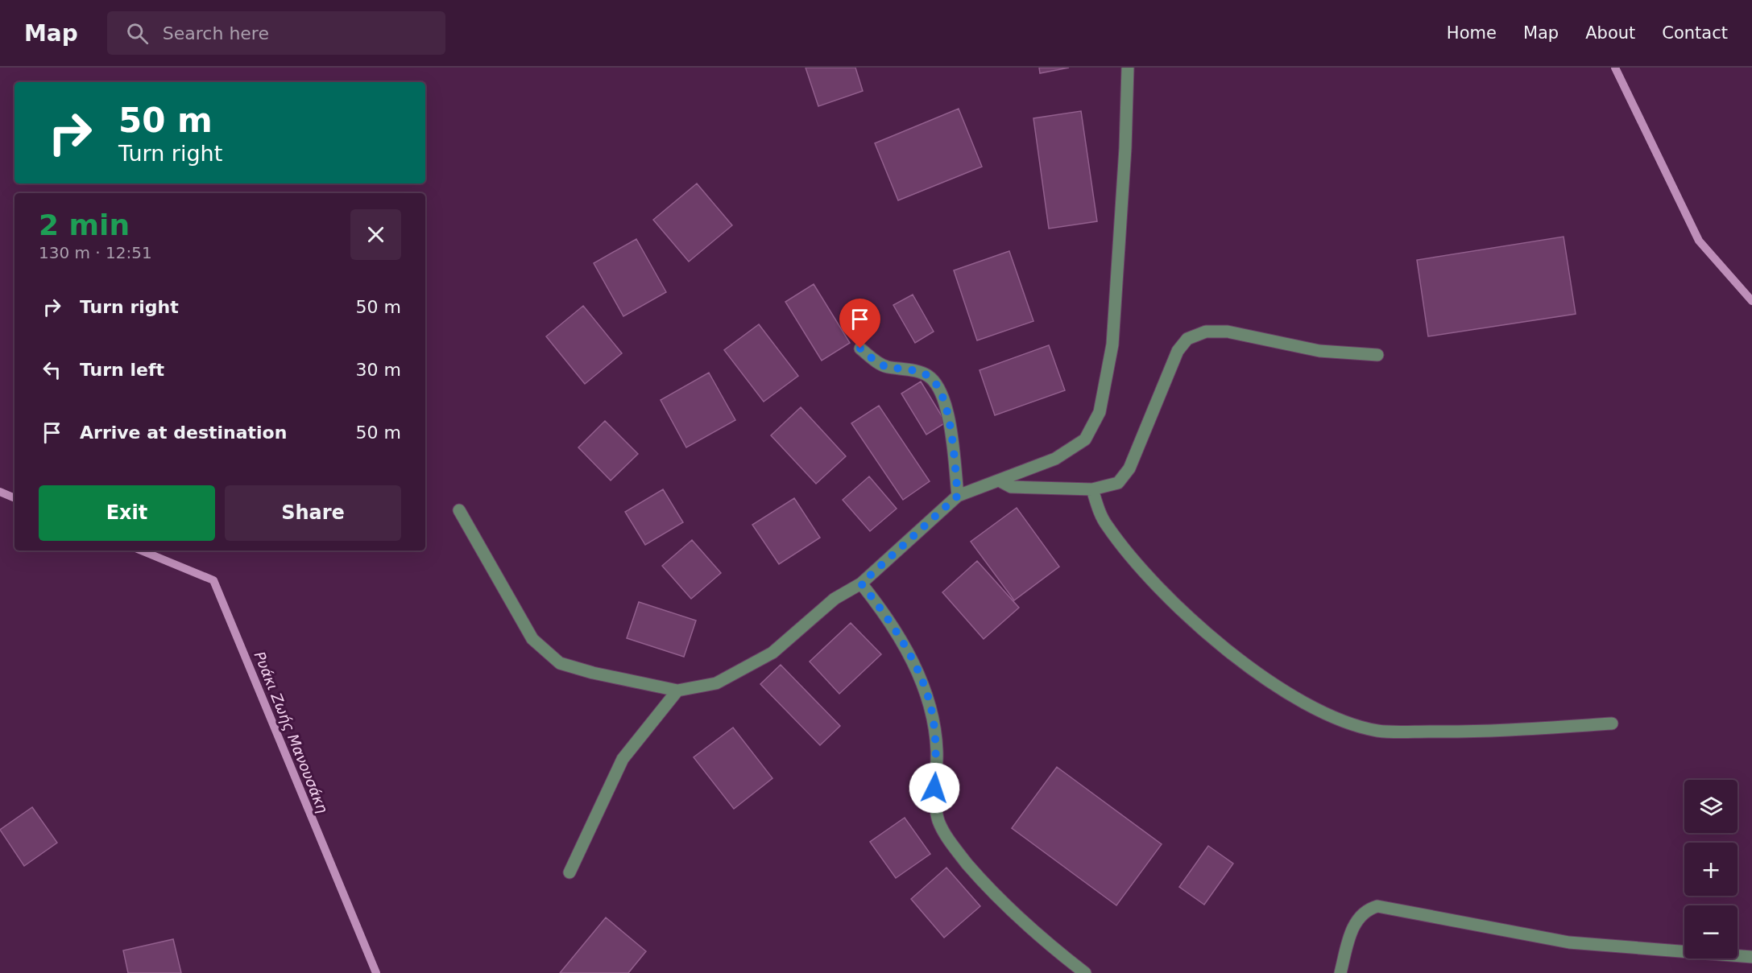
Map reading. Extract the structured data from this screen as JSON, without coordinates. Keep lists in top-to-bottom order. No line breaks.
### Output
{"water":["Ρυάκι Ζωής Μανουσάκη"],"page":{"header":"Map","search":"Search here","nav":["Home","Map","About","Contact"],"turn":["50 m","Turn right"],"heading":["2 min","130 m · 12:51"],"list":[{"name":"Turn right","value":"50 m"},{"name":"Turn left","value":"30 m"},{"name":"Arrive at destination","value":"50 m"}],"buttons":["Exit","Share"],"map_buttons":["+","−"]}}
